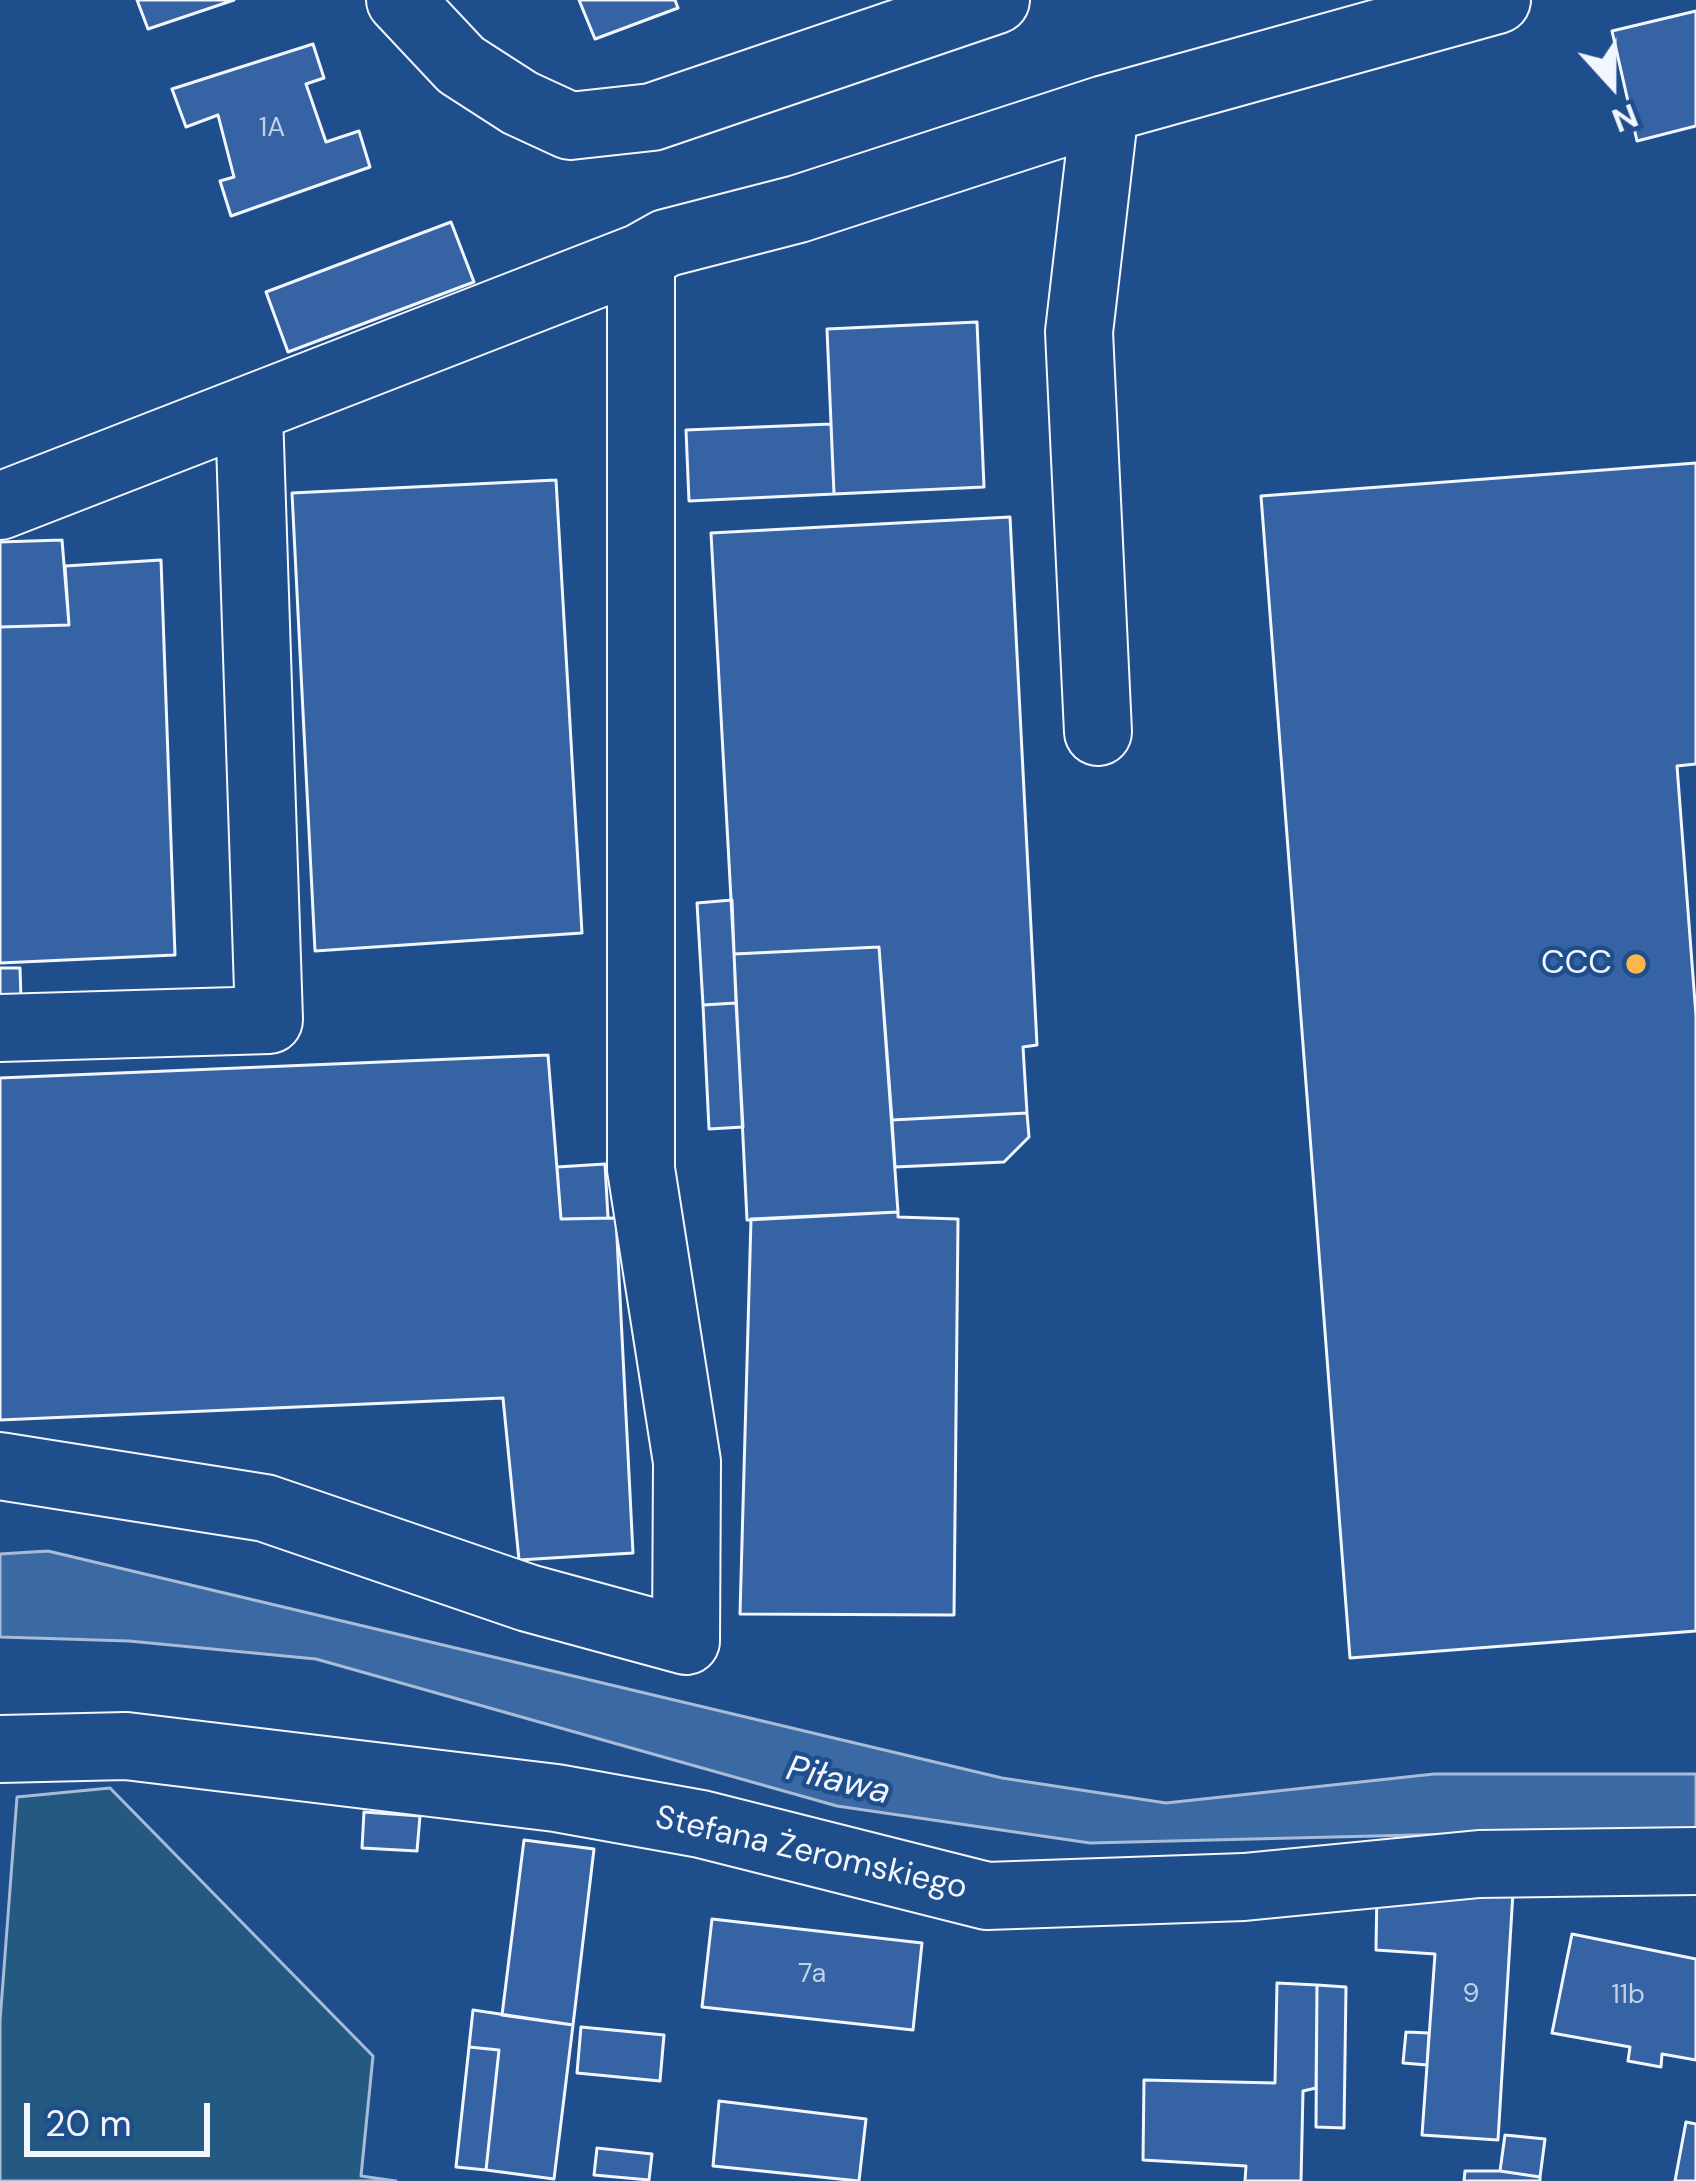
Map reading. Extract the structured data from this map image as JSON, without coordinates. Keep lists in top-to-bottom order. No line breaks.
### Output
{"streets":{"street":["Stefana Żeromskiego"]},"water":["Piława"],"places":["CCC"],"house_numbers":["1A","7a","9","11b"],"scale_bar":"20 m","north":"bottom"}
